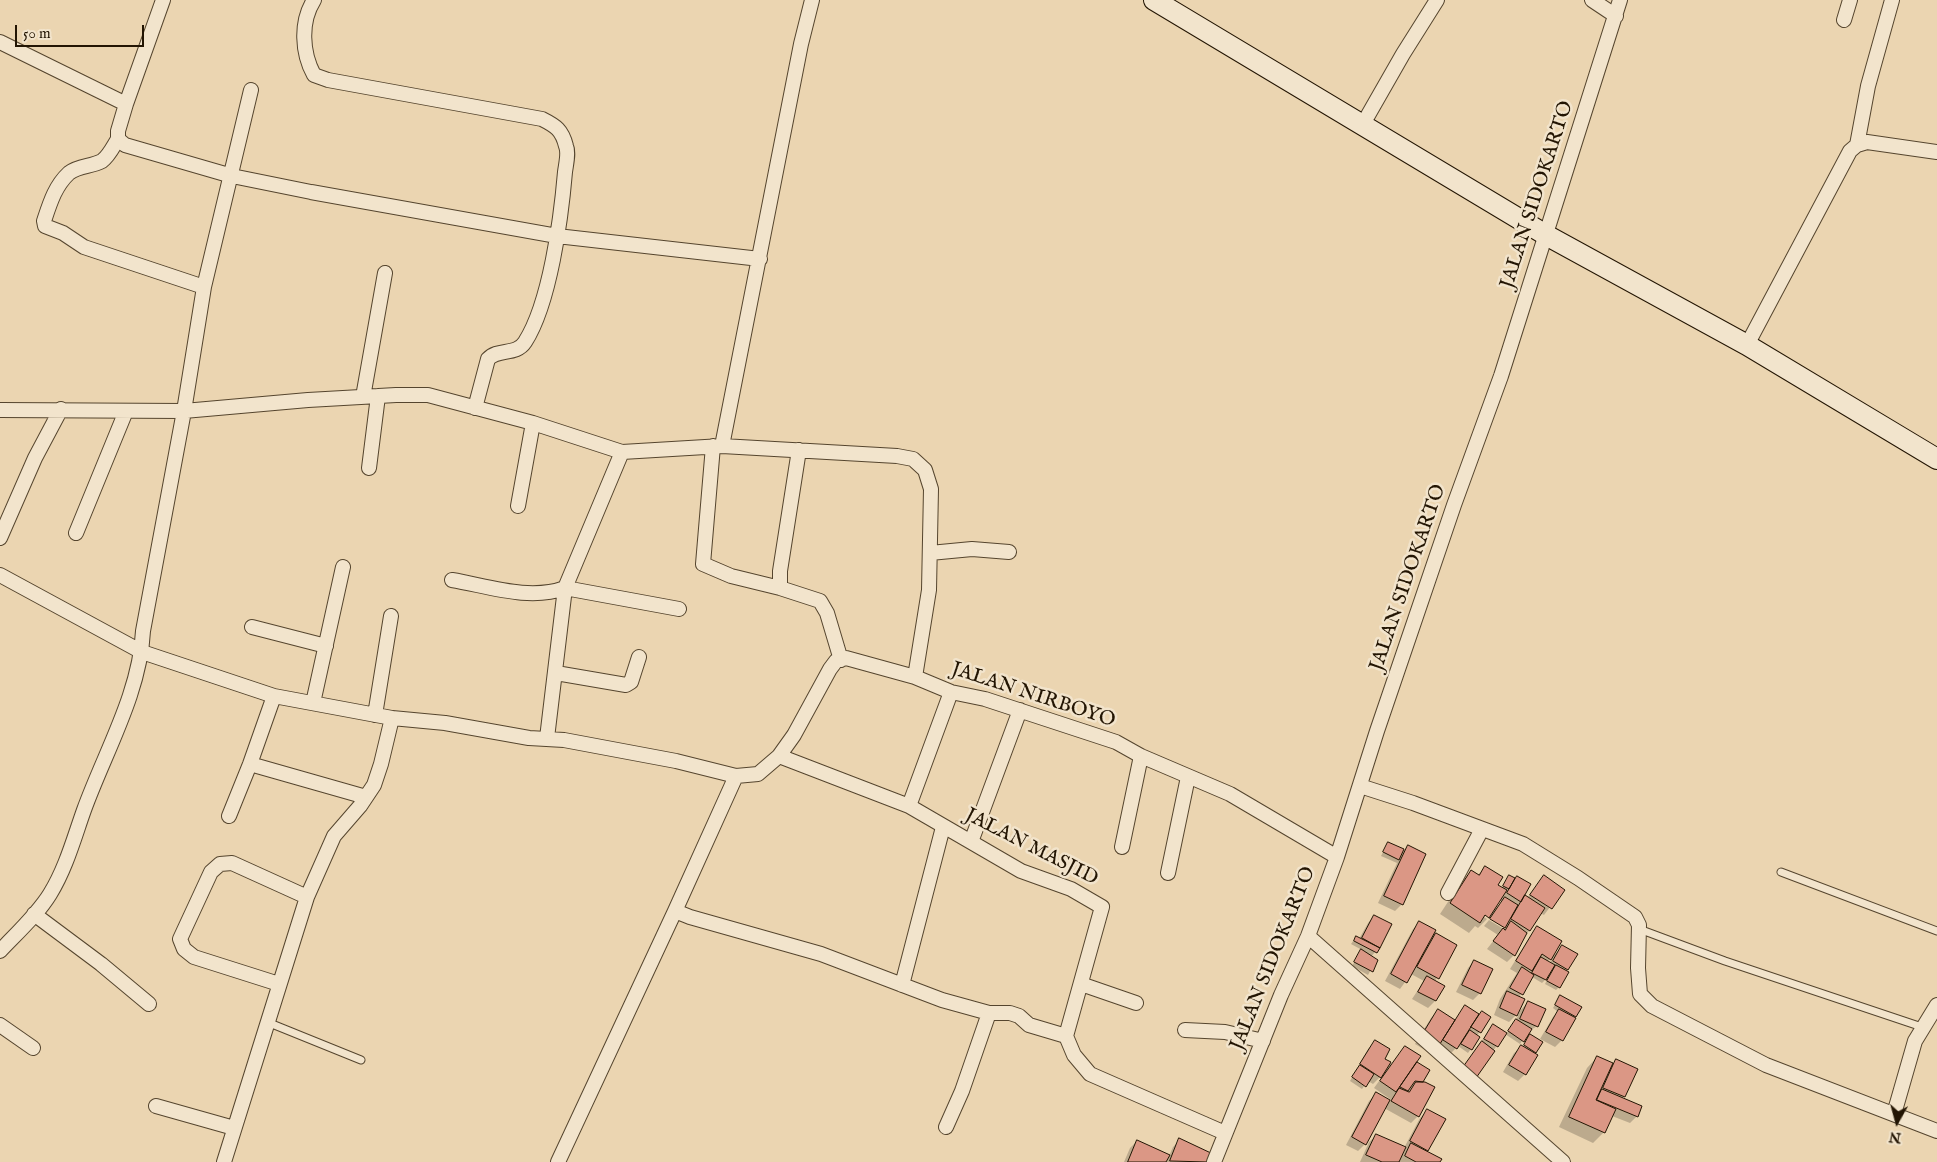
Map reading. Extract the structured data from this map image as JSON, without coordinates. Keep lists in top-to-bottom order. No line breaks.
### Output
{"streets":{"street":["JALAN SIDOKARTO","JALAN NIRBOYO","JALAN MASJID"]},"crossings":[["JALAN SIDOKARTO","JALAN NIRBOYO"]],"scale_bar":"50 m","north":"bottom"}
